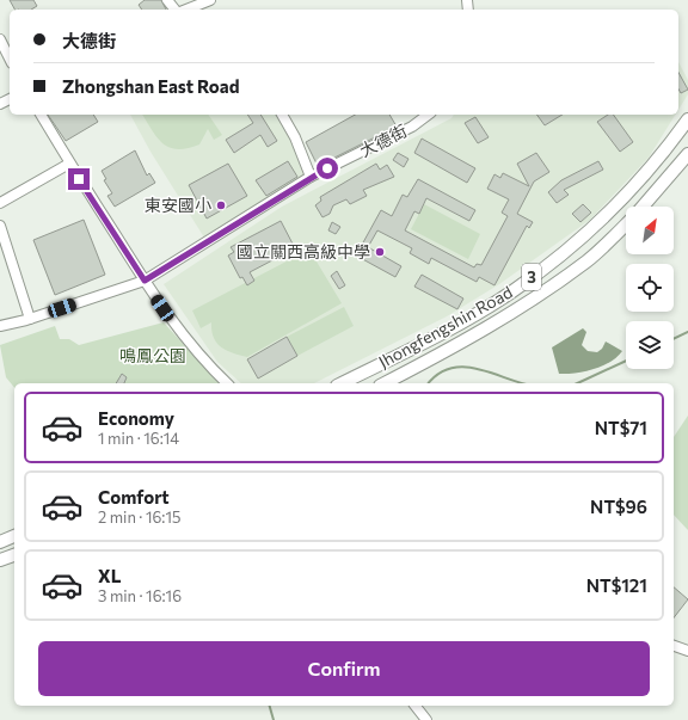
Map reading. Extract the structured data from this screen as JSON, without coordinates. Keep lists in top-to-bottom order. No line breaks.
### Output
{"streets":{"main road":["3","Jhongfengshin Road"],"street":["大德街"]},"parks":["鳴鳳公園"],"places":["東安國小","國立關西高級中學"],"north":"top right","page":{"banner":["大德街","Zhongshan East Road"],"list":[{"name":"Economy","note":"1 min · 16:14","value":"NT$71"},{"name":"Comfort","note":"2 min · 16:15","value":"NT$96"},{"name":"XL","note":"3 min · 16:16","value":"NT$121"}],"buttons":"Confirm"}}
